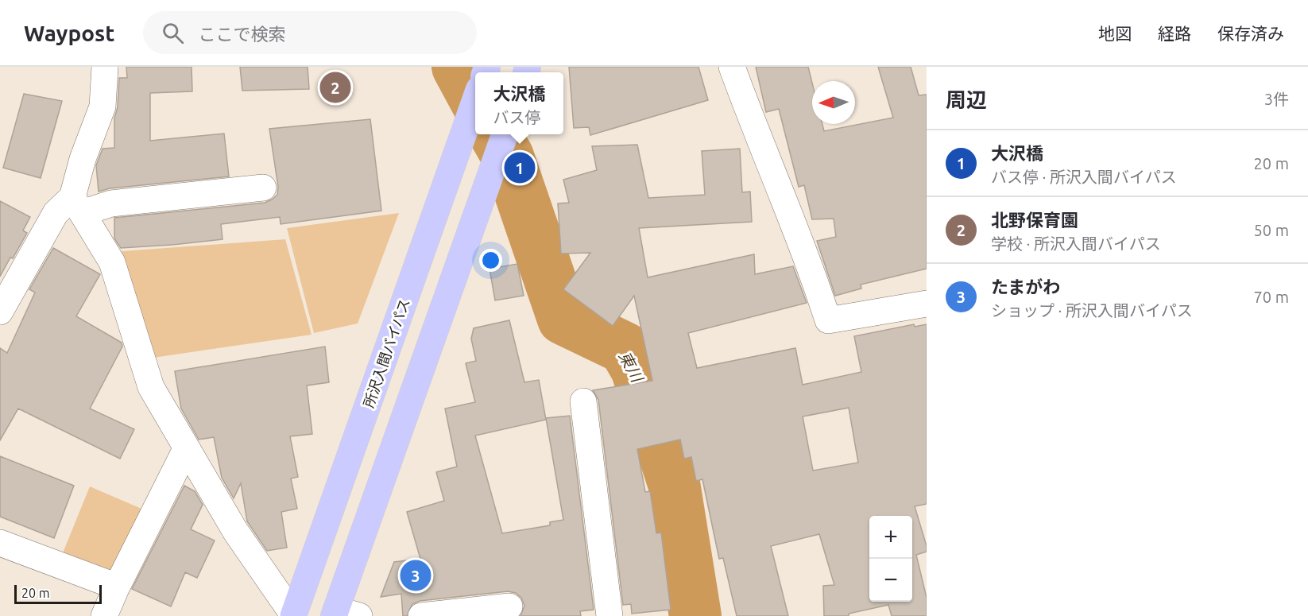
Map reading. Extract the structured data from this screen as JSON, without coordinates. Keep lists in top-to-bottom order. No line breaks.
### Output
{"streets":{"highway":["所沢入間バイパス"]},"water":["東川"],"scale_bar":"20 m","north":"left","page":{"header":"Waypost","search":"ここで検索","nav":["地図","経路","保存済み"],"heading":["周辺","3件"],"pins":["2","1","3"],"popup":["大沢橋","バス停"],"list":[{"mark":"1","name":"大沢橋","note":"バス停 · 所沢入間バイパス","value":"20 m"},{"mark":"2","name":"北野保育園","note":"学校 · 所沢入間バイパス","value":"50 m"},{"mark":"3","name":"たまがわ","note":"ショップ · 所沢入間バイパス","value":"70 m"}],"map_buttons":["+","−"],"scale":"20 m"}}
